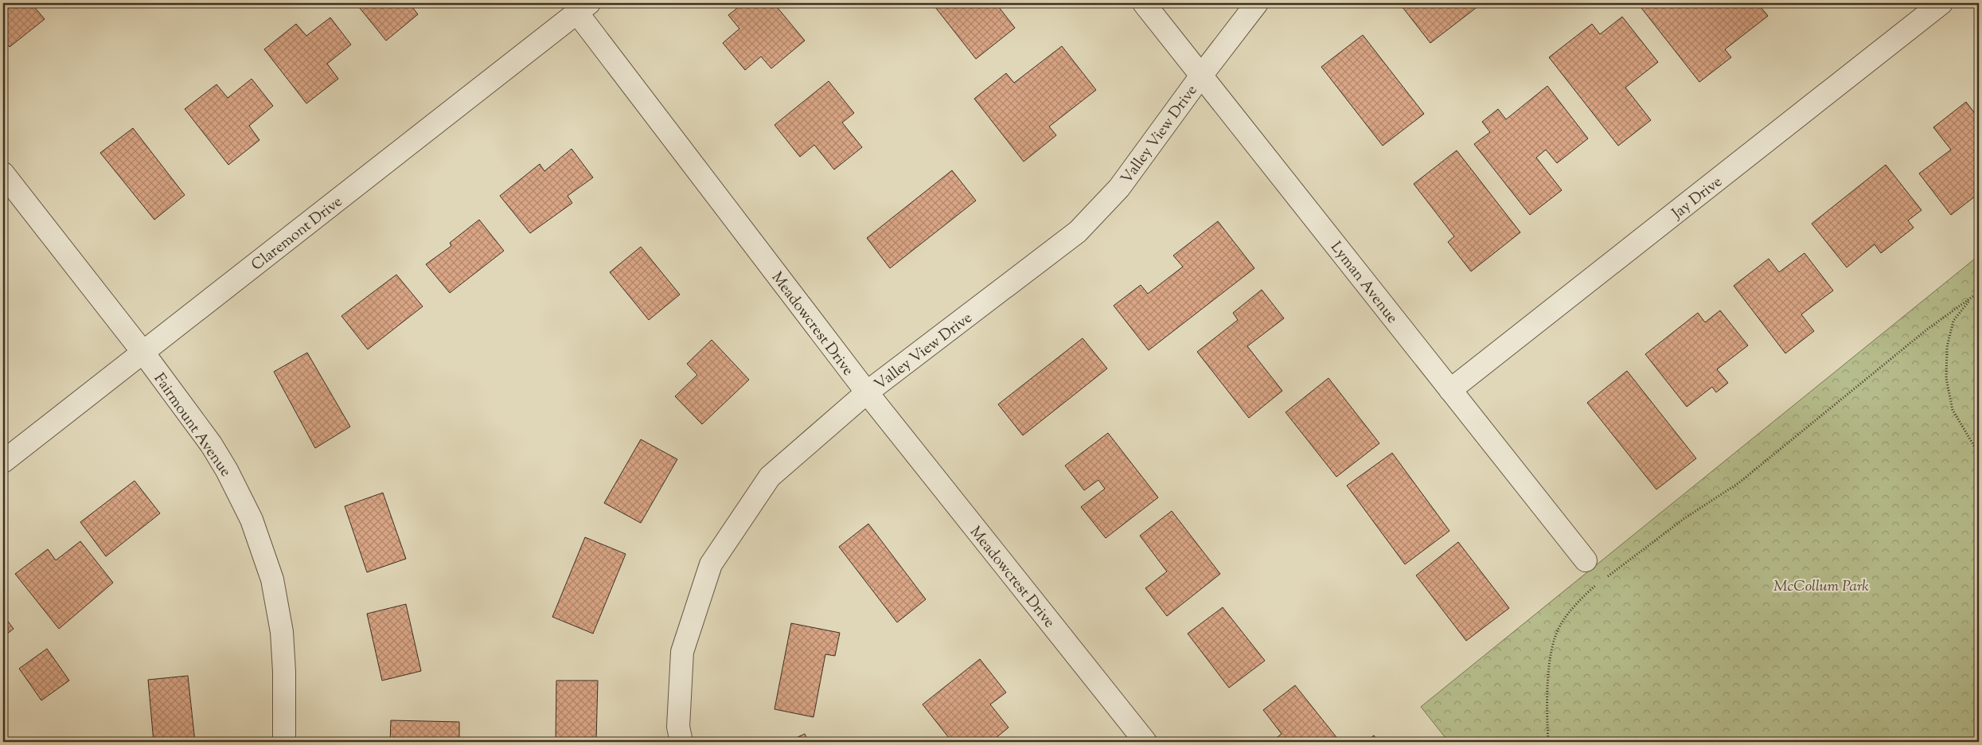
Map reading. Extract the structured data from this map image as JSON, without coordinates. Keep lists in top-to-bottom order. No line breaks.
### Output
{"streets":{"street":["Valley View Drive","Jay Drive","Claremont Drive","Lyman Avenue","Meadowcrest Drive","Fairmount Avenue"]},"crossings":[["Valley View Drive","Lyman Avenue"],["Valley View Drive","Meadowcrest Drive"],["Jay Drive","Lyman Avenue"],["Claremont Drive","Meadowcrest Drive"],["Claremont Drive","Fairmount Avenue"]],"parks":["McCollum Park"]}
